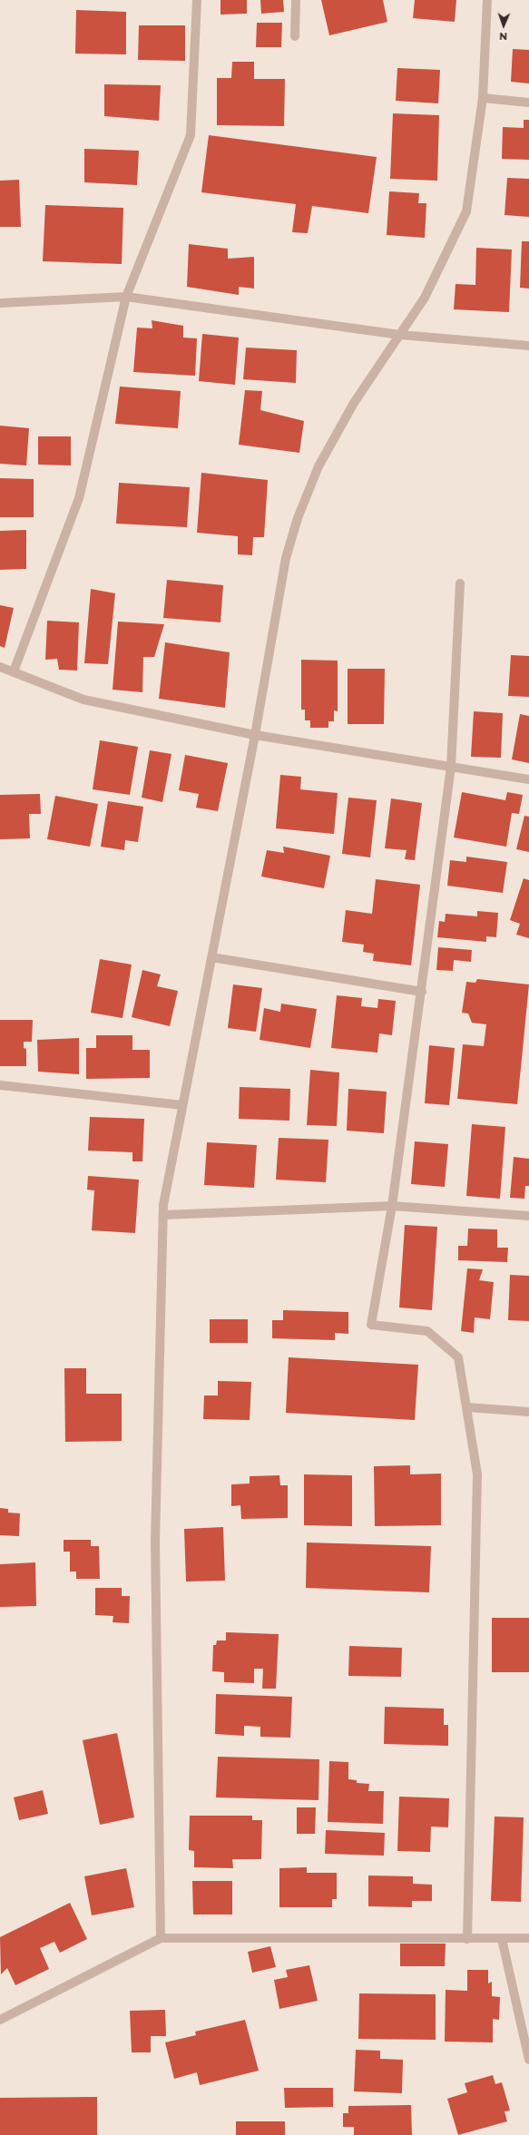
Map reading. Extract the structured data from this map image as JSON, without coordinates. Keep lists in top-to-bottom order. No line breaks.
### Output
{"north":"bottom"}
